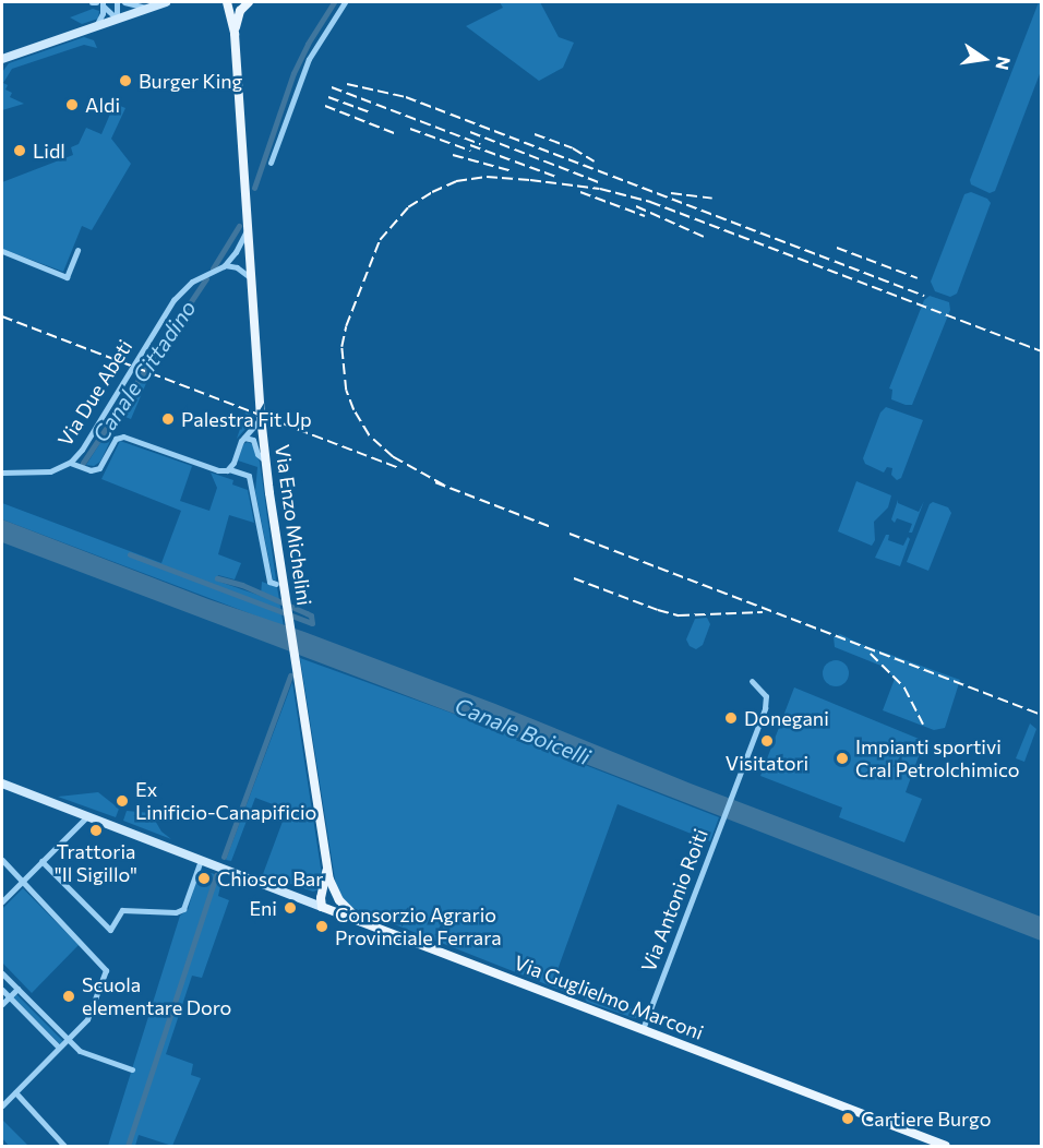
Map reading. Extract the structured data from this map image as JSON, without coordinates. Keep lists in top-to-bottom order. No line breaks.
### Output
{"streets":{"main road":["Via Enzo Michelini","Via Guglielmo Marconi"],"street":["Via Due Abeti","Via Antonio Roiti"]},"crossings":[["Via Due Abeti","Via Enzo Michelini"],["Via Enzo Michelini","Via Guglielmo Marconi"],["Via Antonio Roiti","Via Guglielmo Marconi"]],"water":["Canale Cittadino","Canale Boicelli"],"places":["Burger King","Aldi","Lidl","Palestra Fit Up","Donegani","Visitatori","Impianti sportivi Cral Petrolchimico","Ex Linificio-Canapificio","Trattoria \"Il Sigillo\"","Chiosco Bar","Eni","Consorzio Agrario Provinciale Ferrara","Scuola elementare Doro","Cartiere Burgo"],"north":"right"}
